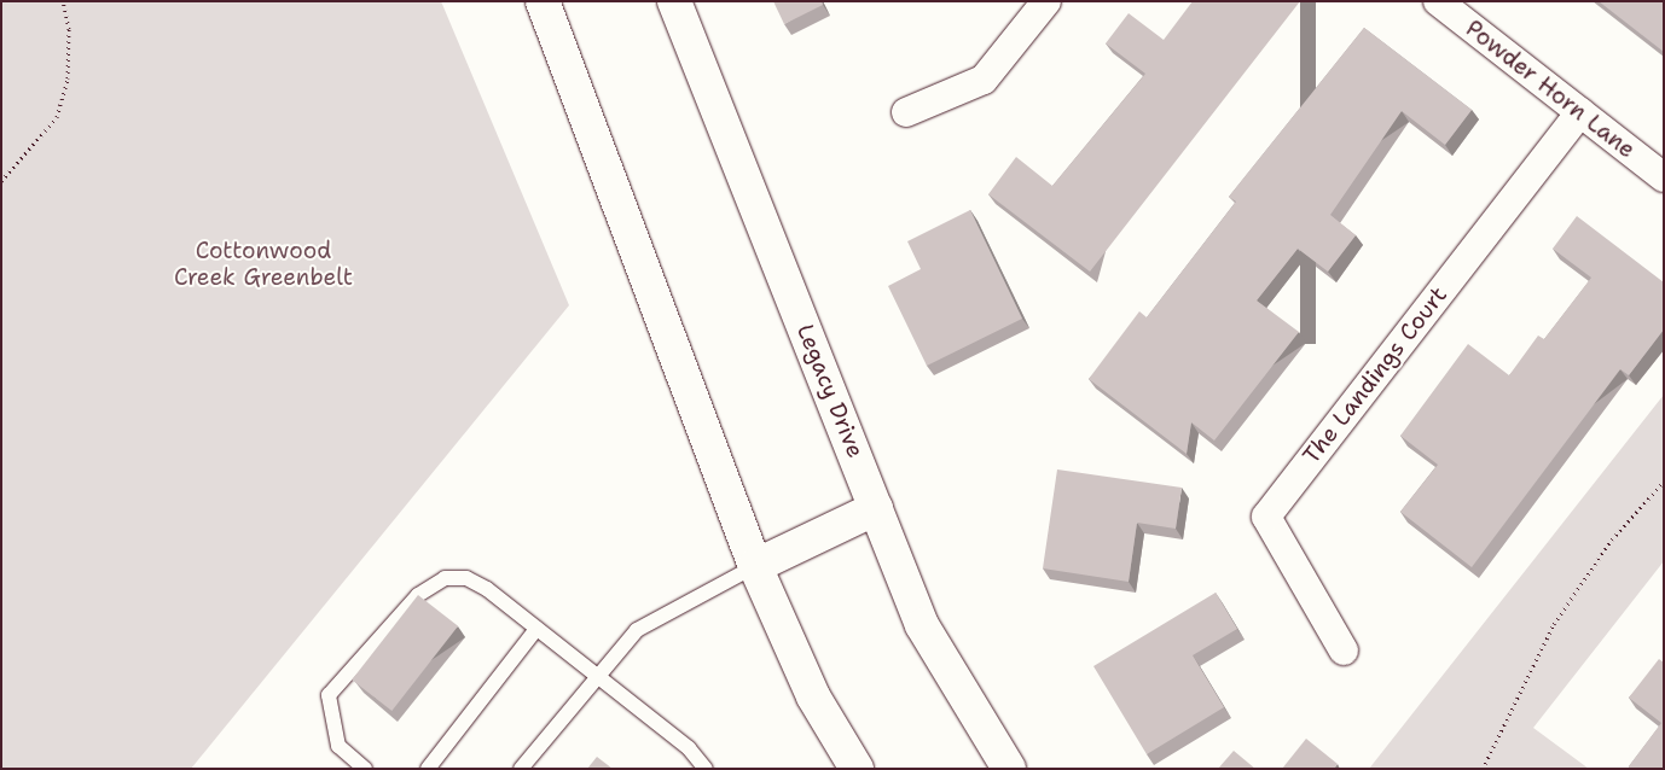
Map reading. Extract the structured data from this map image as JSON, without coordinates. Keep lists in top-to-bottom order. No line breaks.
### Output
{"streets":{"main road":["Legacy Drive"],"street":["Powder Horn Lane","The Landings Court"]},"crossings":[["Powder Horn Lane","The Landings Court"]],"parks":["Cottonwood Creek Greenbelt"]}
